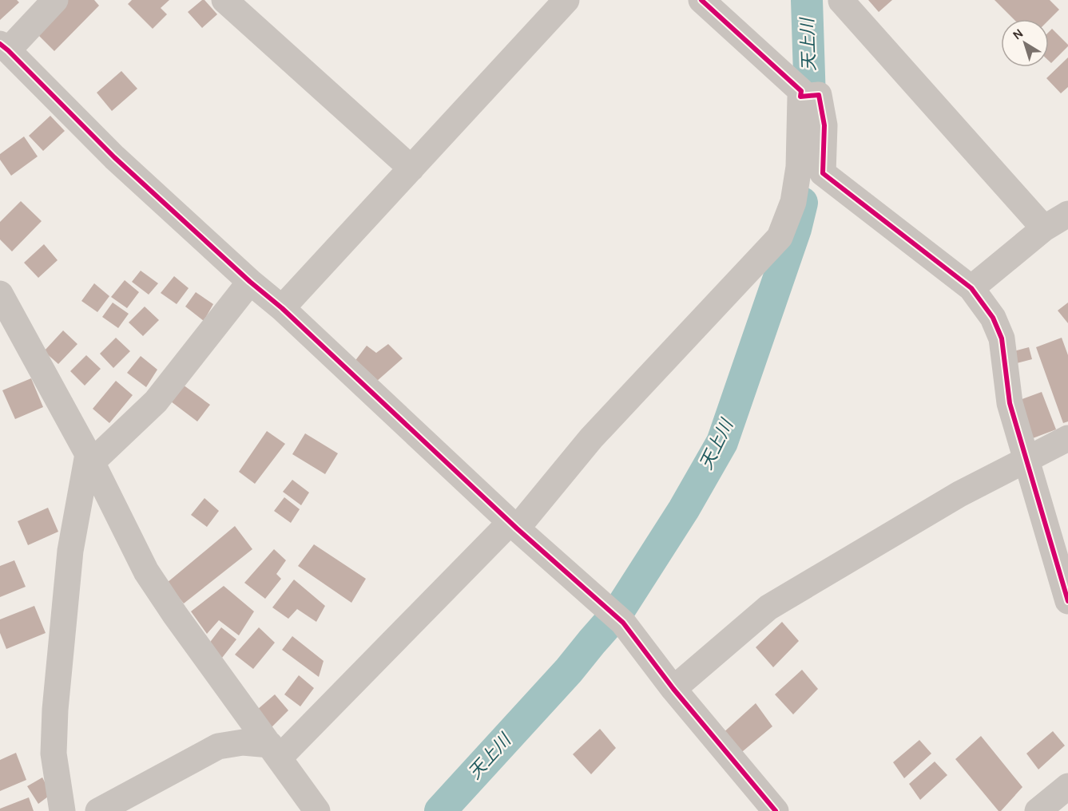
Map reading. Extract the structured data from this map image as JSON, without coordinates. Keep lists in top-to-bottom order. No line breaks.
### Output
{"water":["天上川"],"north":"top left"}
